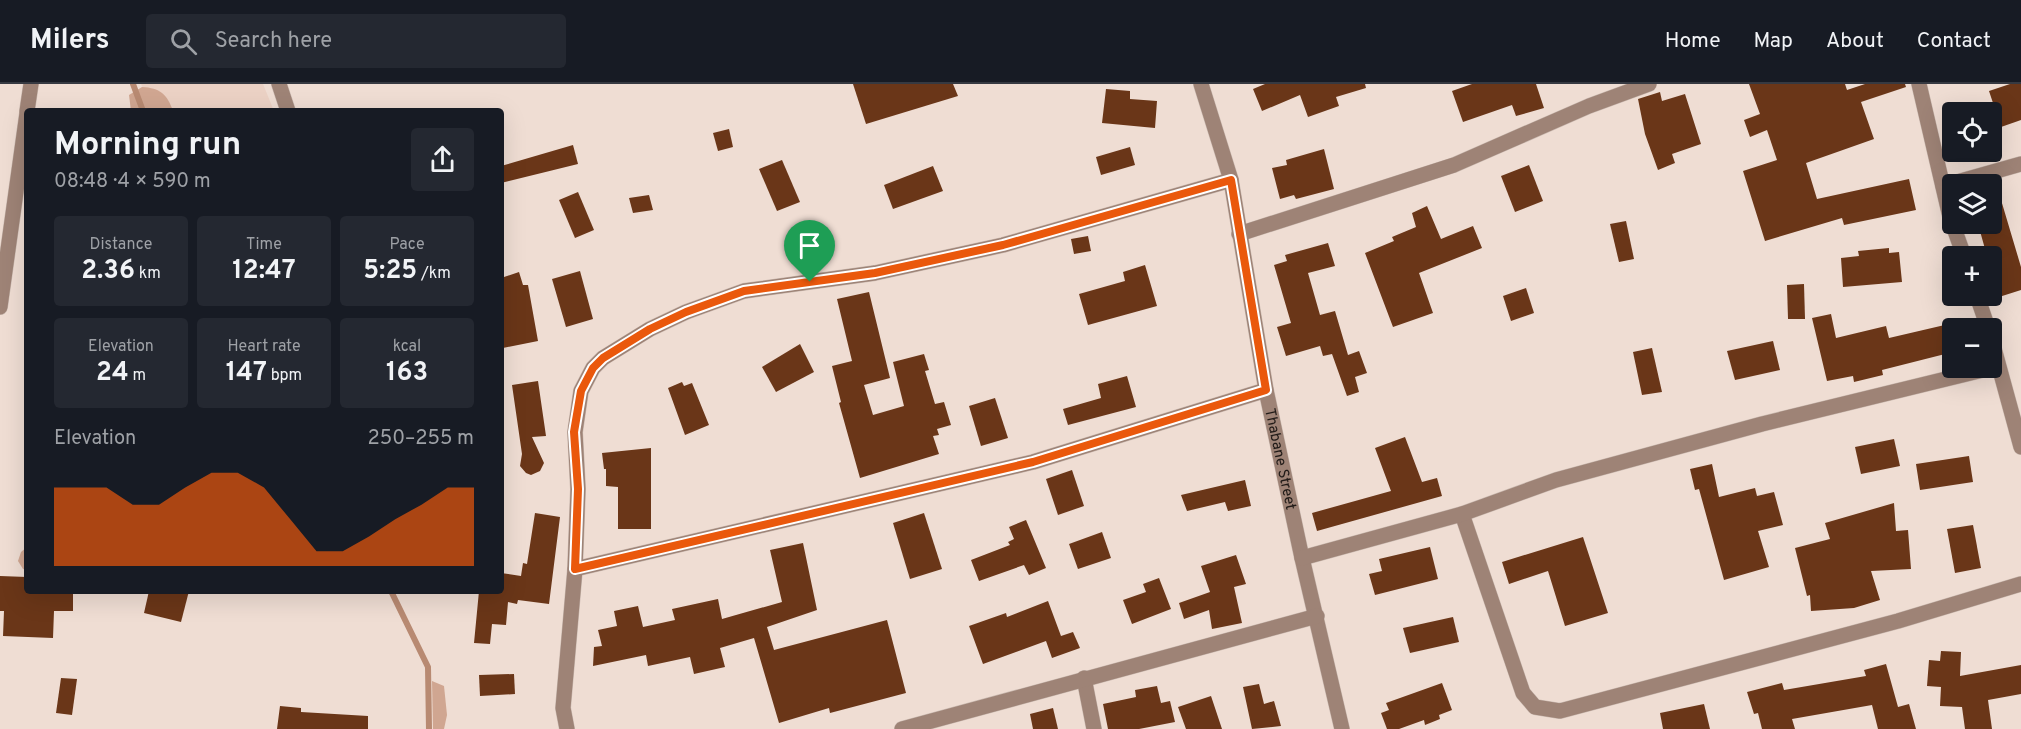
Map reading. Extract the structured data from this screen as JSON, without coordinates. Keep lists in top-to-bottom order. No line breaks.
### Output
{"streets":{"street":["Thabane Street"]},"page":{"header":"Milers","search":"Search here","nav":["Home","Map","About","Contact"],"map_buttons":["+","−"],"heading":["Morning run","08:48 · 4 × 590 m"],"stats":[["Distance","2.36 km"],["Time","12:47"],["Pace","5:25 /km"],["Elevation","24 m"],["Heart rate","147 bpm"],["kcal","163"]],"chart":["Elevation","250–255 m"]}}
